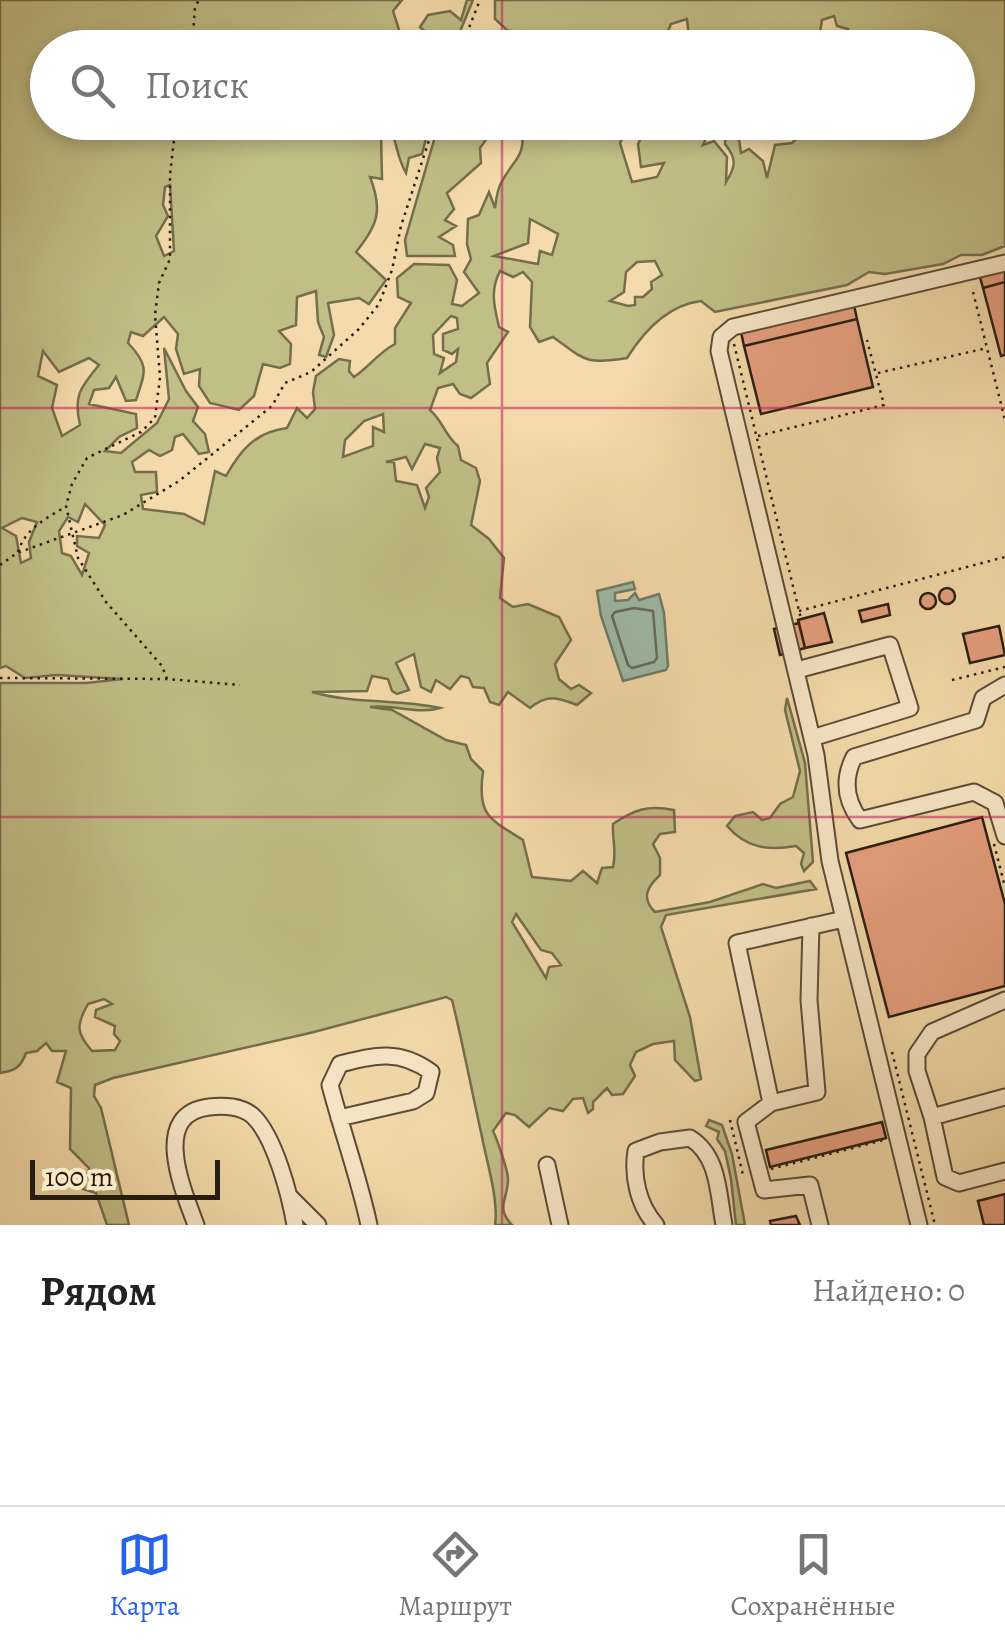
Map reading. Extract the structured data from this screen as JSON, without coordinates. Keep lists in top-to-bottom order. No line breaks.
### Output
{"scale_bar":"100 m","page":{"search":"Поиск","scale":"100 m","heading":["Рядом","Найдено: 0"],"nav":["Карта","Маршрут","Сохранённые"]}}
